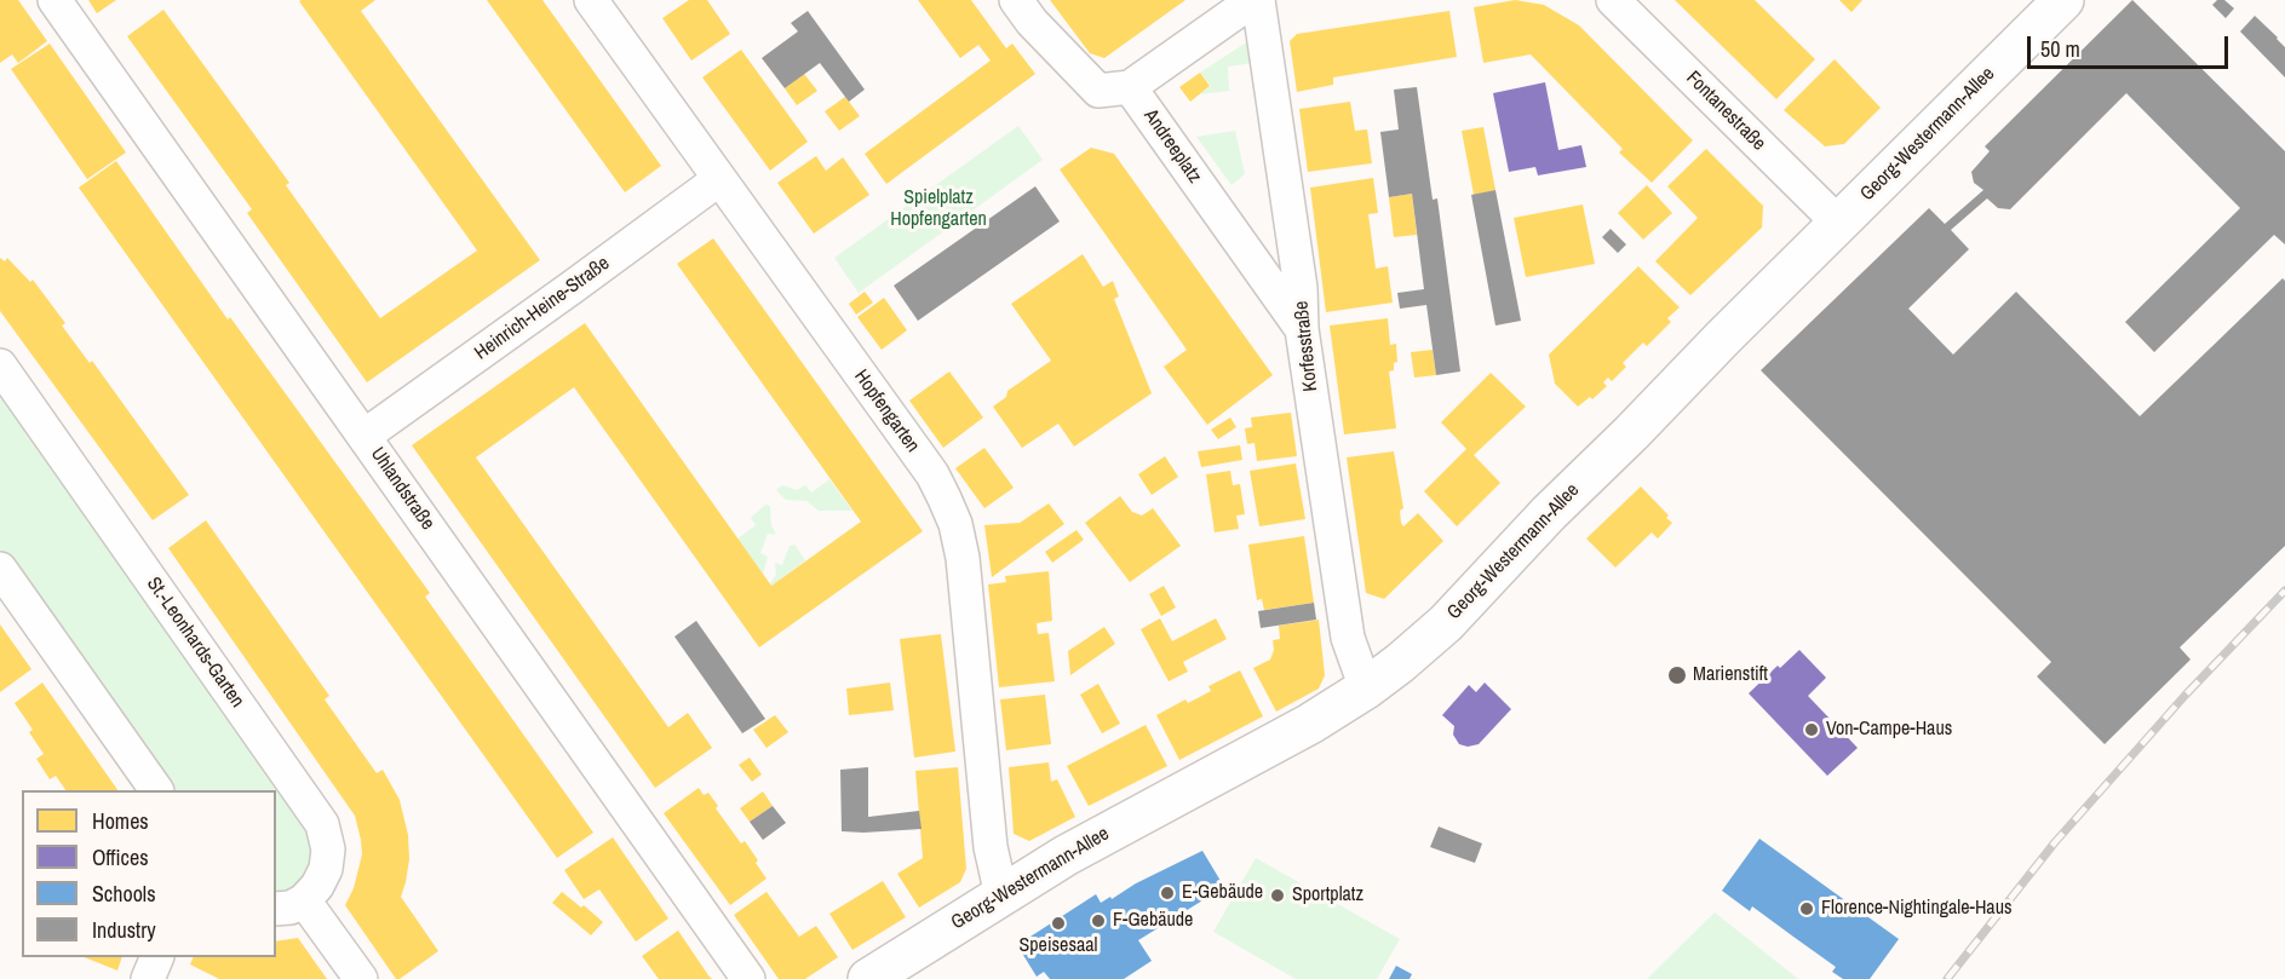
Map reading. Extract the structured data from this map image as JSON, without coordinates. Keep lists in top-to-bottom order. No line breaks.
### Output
{"streets":{"street":["Fontanestraße","Georg-Westermann-Allee","Andreeplatz","Heinrich-Heine-Straße","Korfesstraße","Hopfengarten","Uhlandstraße","St.-Leonhards-Garten"]},"crossings":[["Fontanestraße","Georg-Westermann-Allee"],["Georg-Westermann-Allee","Korfesstraße"],["Georg-Westermann-Allee","Hopfengarten"],["Andreeplatz","Korfesstraße"],["Heinrich-Heine-Straße","Hopfengarten"],["Heinrich-Heine-Straße","Uhlandstraße"]],"parks":["Spielplatz Hopfengarten"],"places":["Marienstift","Von-Campe-Haus","E-Gebäude","Sportplatz","Florence-Nightingale-Haus","F-Gebäude","Speisesaal"],"legend":["Homes","Offices","Schools","Industry"],"scale_bar":"50 m"}
